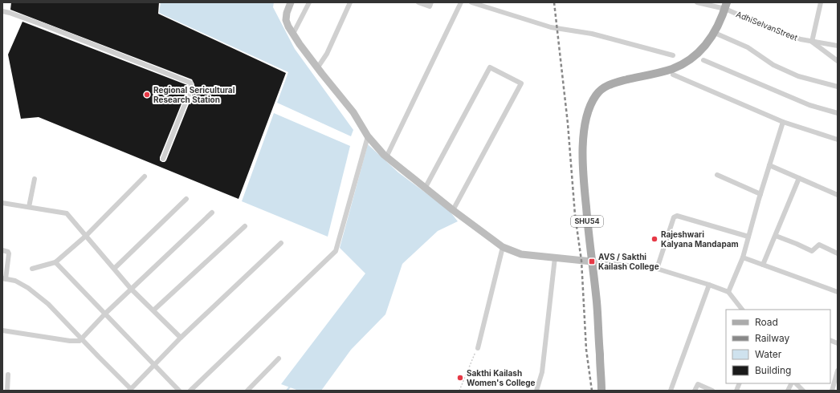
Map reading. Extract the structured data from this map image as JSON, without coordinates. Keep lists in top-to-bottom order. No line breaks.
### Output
{"streets":{"main road":["SHU54"],"street":["AdhiSelvanStreet"]},"crossings":[["AdhiSelvanStreet","SHU54"]],"places":{"other":["Regional Sericultural Research Station","Rajeshwari Kalyana Mandapam","Sakthi Kailash Women's College"],"transit":["AVS / Sakthi Kailash College"]},"legend":["Road","Railway","Water","Building"]}
